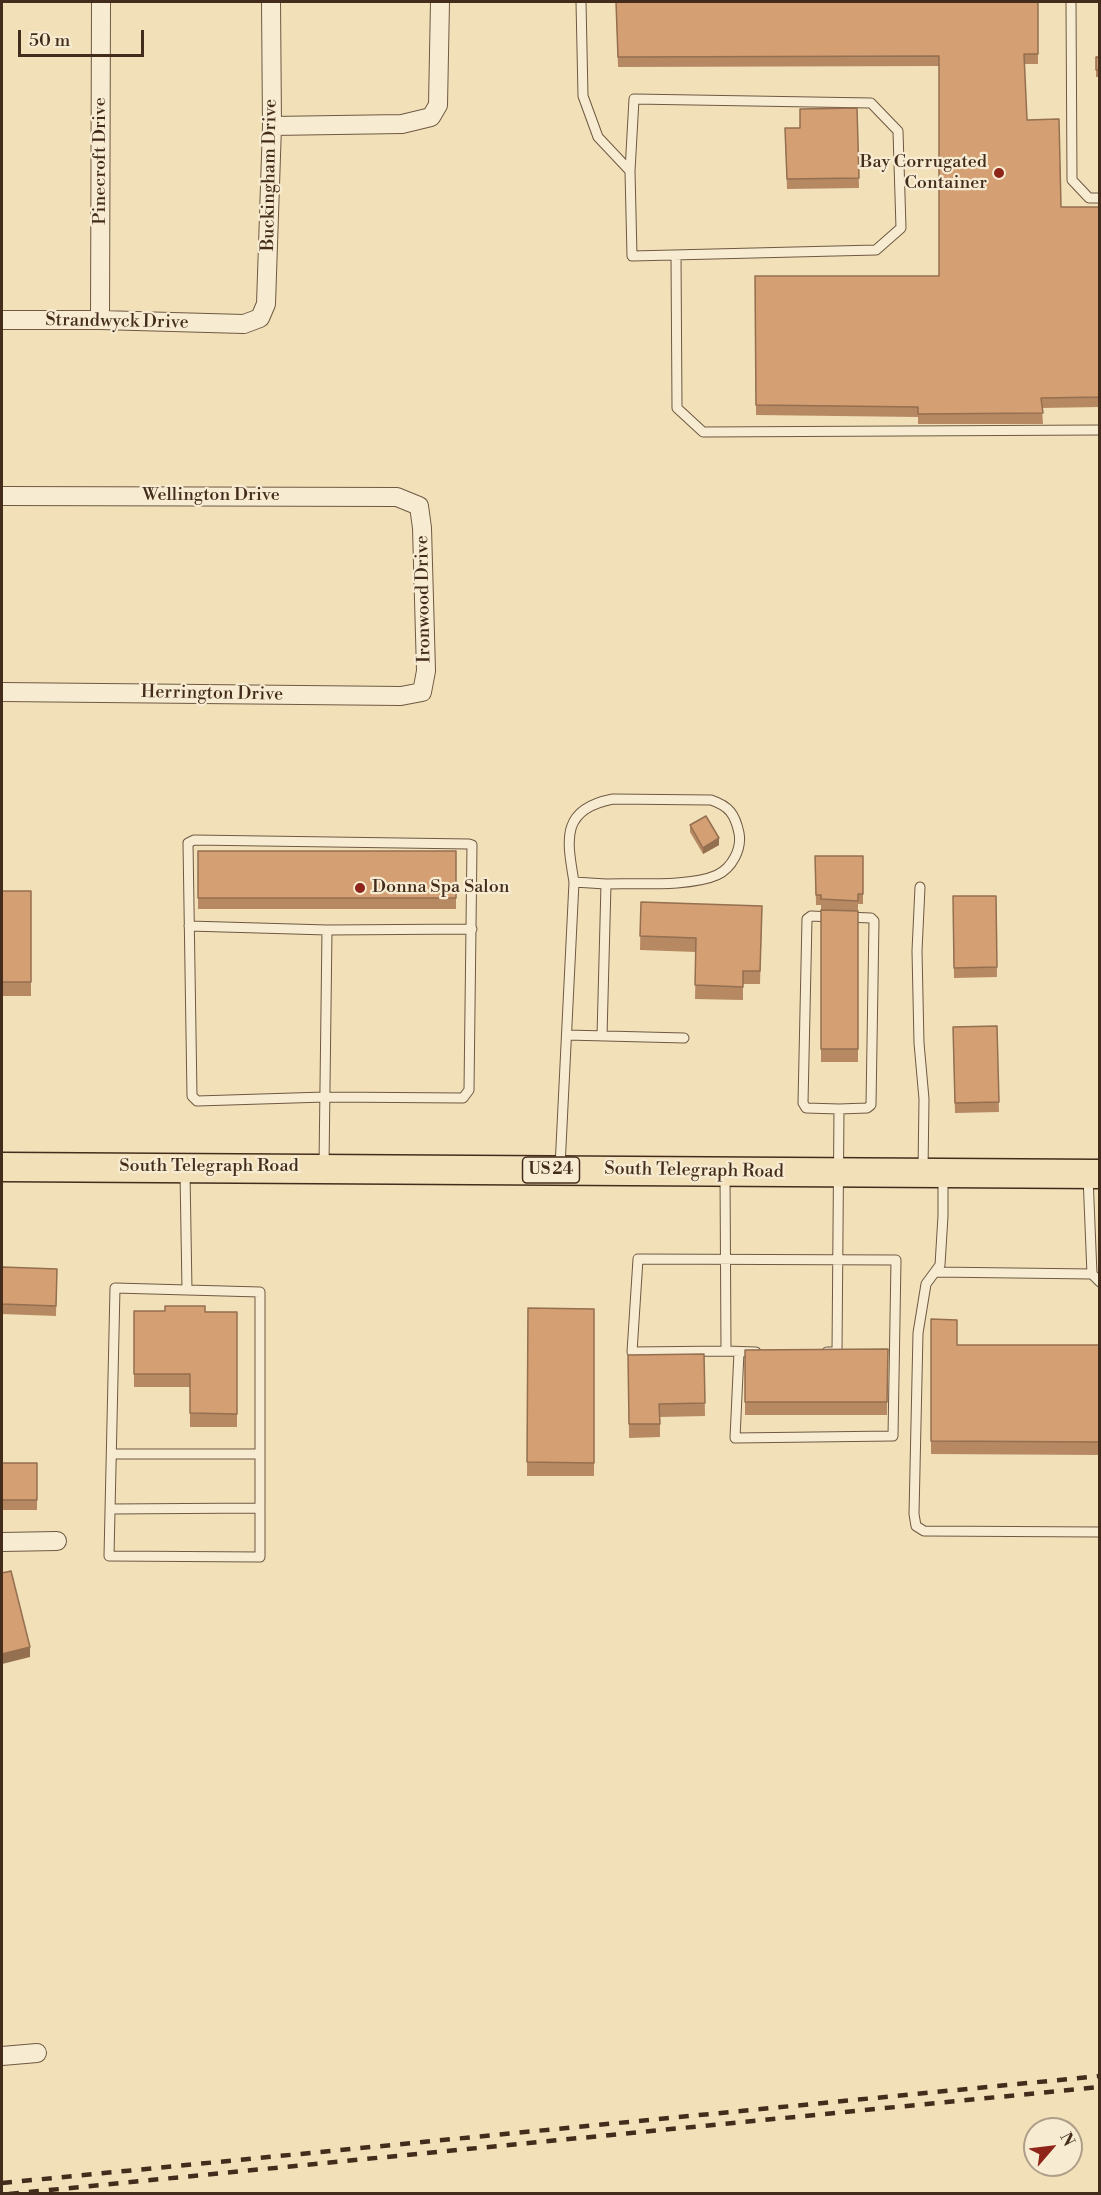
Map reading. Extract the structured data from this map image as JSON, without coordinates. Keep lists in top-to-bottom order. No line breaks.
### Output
{"streets":{"main road":["South Telegraph Road","US 24"],"street":["Pinecroft Drive","Buckingham Drive","Strandwyck Drive","Wellington Drive","Ironwood Drive","Herrington Drive"]},"crossings":[["Pinecroft Drive","Strandwyck Drive"],["Buckingham Drive","Strandwyck Drive"],["Wellington Drive","Ironwood Drive"],["Ironwood Drive","Herrington Drive"]],"places":["Bay Corrugated Container","Donna Spa Salon"],"scale_bar":"50 m","north":"top right"}
